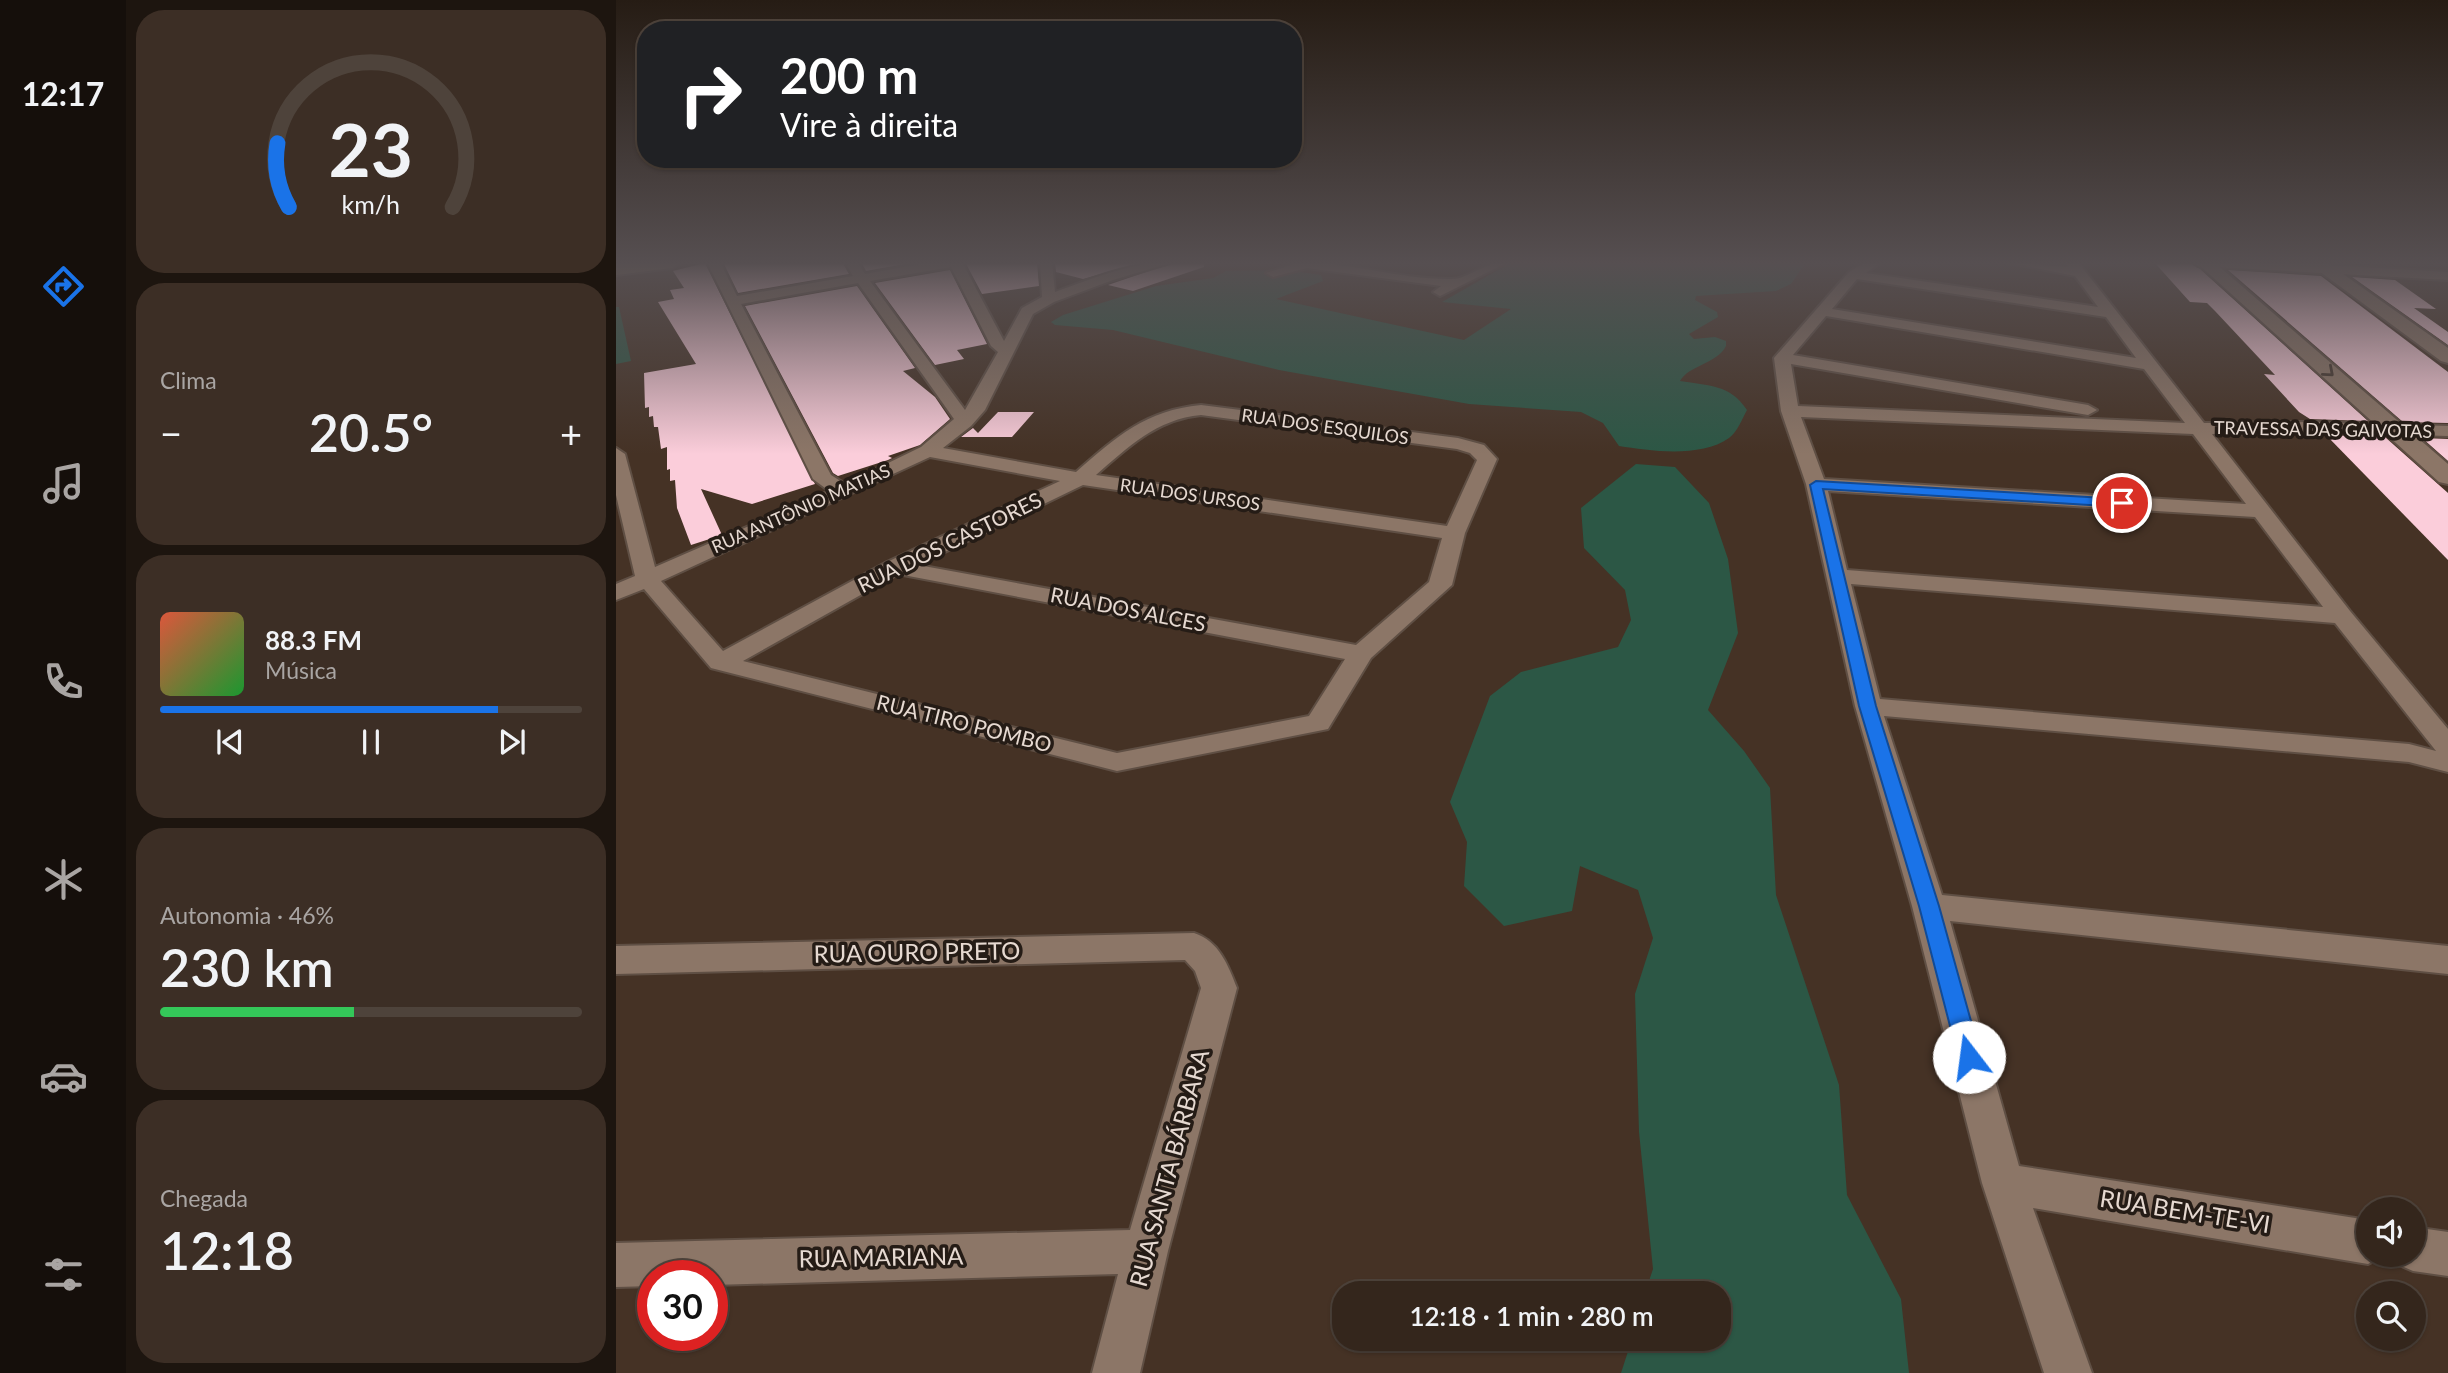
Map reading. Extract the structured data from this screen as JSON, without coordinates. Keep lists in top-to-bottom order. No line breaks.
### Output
{"streets":{"street":["RUA DOS ESQUILOS","TRAVESSA DAS GAIVOTAS","RUA DOS URSOS","RUA ANTÔNIO MATIAS","RUA DOS CASTORES","RUA DOS ALCES","RUA TIRO POMBO","RUA OURO PRETO","RUA SANTA BÁRBARA","RUA BEM-TE-VI","RUA MARIANA"]},"crossings":[["RUA DOS ESQUILOS","RUA DOS URSOS"],["RUA DOS ESQUILOS","RUA DOS CASTORES"],["RUA DOS URSOS","RUA ANTÔNIO MATIAS"],["RUA DOS URSOS","RUA DOS CASTORES"],["RUA DOS CASTORES","RUA DOS ALCES"],["RUA DOS CASTORES","RUA TIRO POMBO"],["RUA DOS ALCES","RUA TIRO POMBO"],["RUA OURO PRETO","RUA SANTA BÁRBARA"],["RUA SANTA BÁRBARA","RUA MARIANA"]],"page":{"tabs":"12:17","turn":["200 m","Vire à direita"],"tile":["Clima",["Autonomia · 46%","230 km"],["Chegada","12:18"]],"heat":["−","20.5°","+"],"song":["88.3 FM","Música"],"limit":"30","trip":"12:18 · 1 min · 280 m","gauge":["23","km/h"]}}
